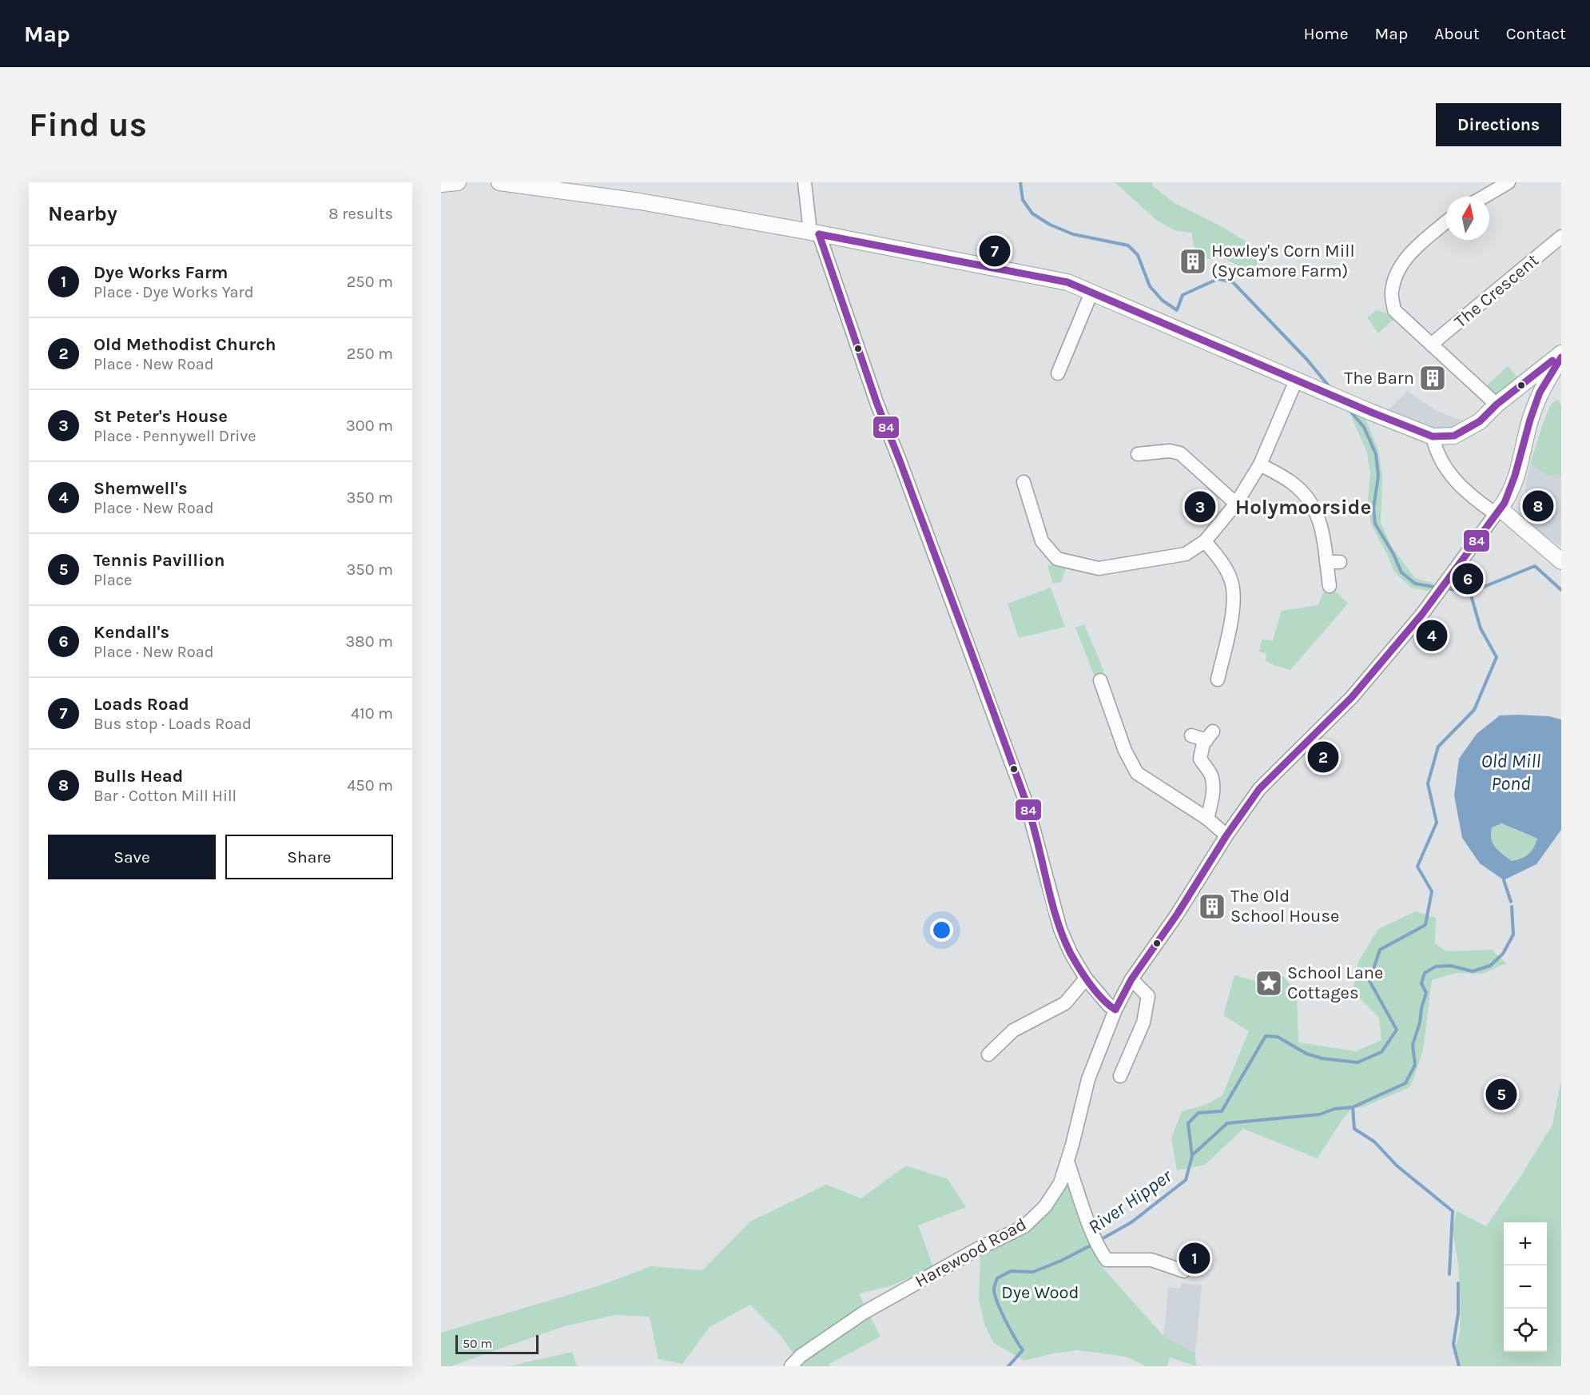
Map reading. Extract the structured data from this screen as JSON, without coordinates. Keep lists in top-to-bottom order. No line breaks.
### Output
{"streets":{"street":["The Crescent","Harewood Road"]},"districts":["Holymoorside"],"water":["Old Mill Pond","River Hipper"],"parks":["Dye Wood"],"places":{"building":["Howley's Corn Mill (Sycamore Farm)","The Barn","The Old School House"],"place":["School Lane Cottages"]},"lines":["transit line 84"],"scale_bar":"50 m","north":"top","page":{"header":"Map","nav":["Home","Map","About","Contact"],"buttons":["Directions",["Save","Share"]],"title":"Find us","heading":["Nearby","8 results"],"pins":["7","8","3","6","4","2","5","1"],"list":[{"mark":"1","name":"Dye Works Farm","note":"Place · Dye Works Yard","value":"250 m"},{"mark":"2","name":"Old Methodist Church","note":"Place · New Road","value":"250 m"},{"mark":"3","name":"St Peter's House","note":"Place · Pennywell Drive","value":"300 m"},{"mark":"4","name":"Shemwell's","note":"Place · New Road","value":"350 m"},{"mark":"5","name":"Tennis Pavillion","note":"Place","value":"350 m"},{"mark":"6","name":"Kendall's","note":"Place · New Road","value":"380 m"},{"mark":"7","name":"Loads Road","note":"Bus stop · Loads Road","value":"410 m"},{"mark":"8","name":"Bulls Head","note":"Bar · Cotton Mill Hill","value":"450 m"}],"map_buttons":["+","−"],"scale":"50 m"}}
